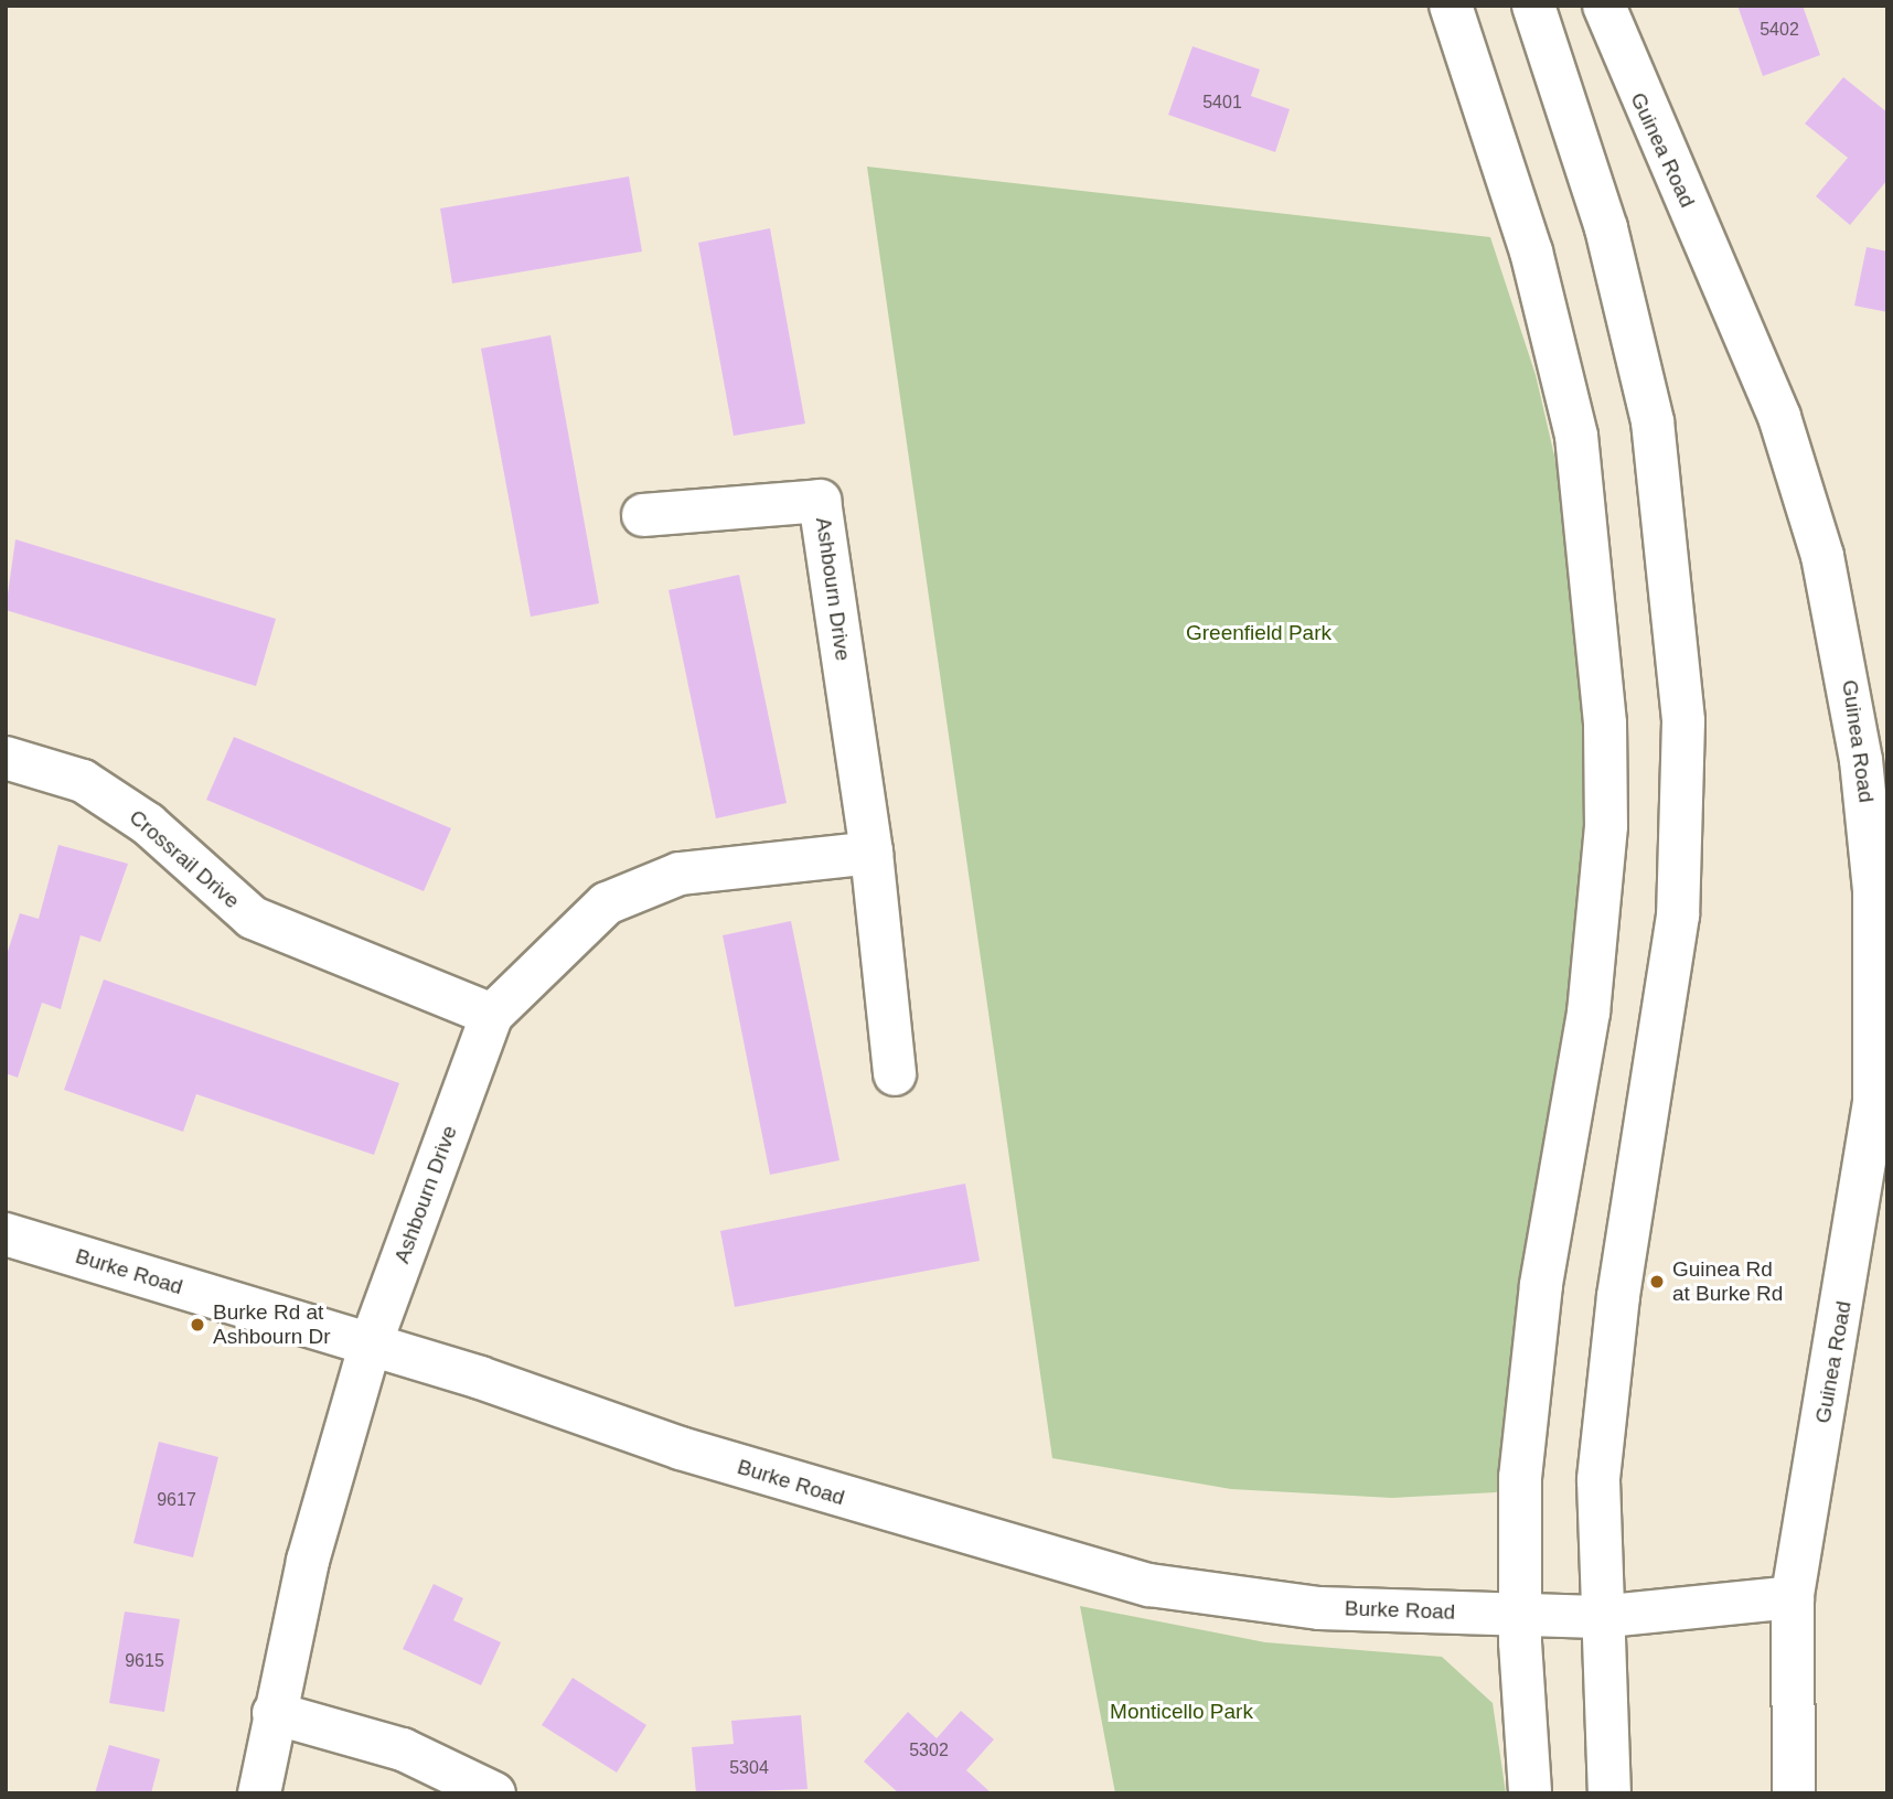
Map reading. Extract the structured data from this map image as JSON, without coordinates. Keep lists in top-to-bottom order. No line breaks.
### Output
{"streets":{"main road":["Guinea Road","Ashbourn Drive","Crossrail Drive","Burke Road"]},"crossings":[["Guinea Road","Burke Road"],["Ashbourn Drive","Crossrail Drive"],["Ashbourn Drive","Burke Road"]],"parks":["Greenfield Park","Monticello Park"],"places":["Guinea Rd at Burke Rd","Burke Rd at Ashbourn Dr"],"house_numbers":["5402","5401","9617","9615","5302","5304"]}
